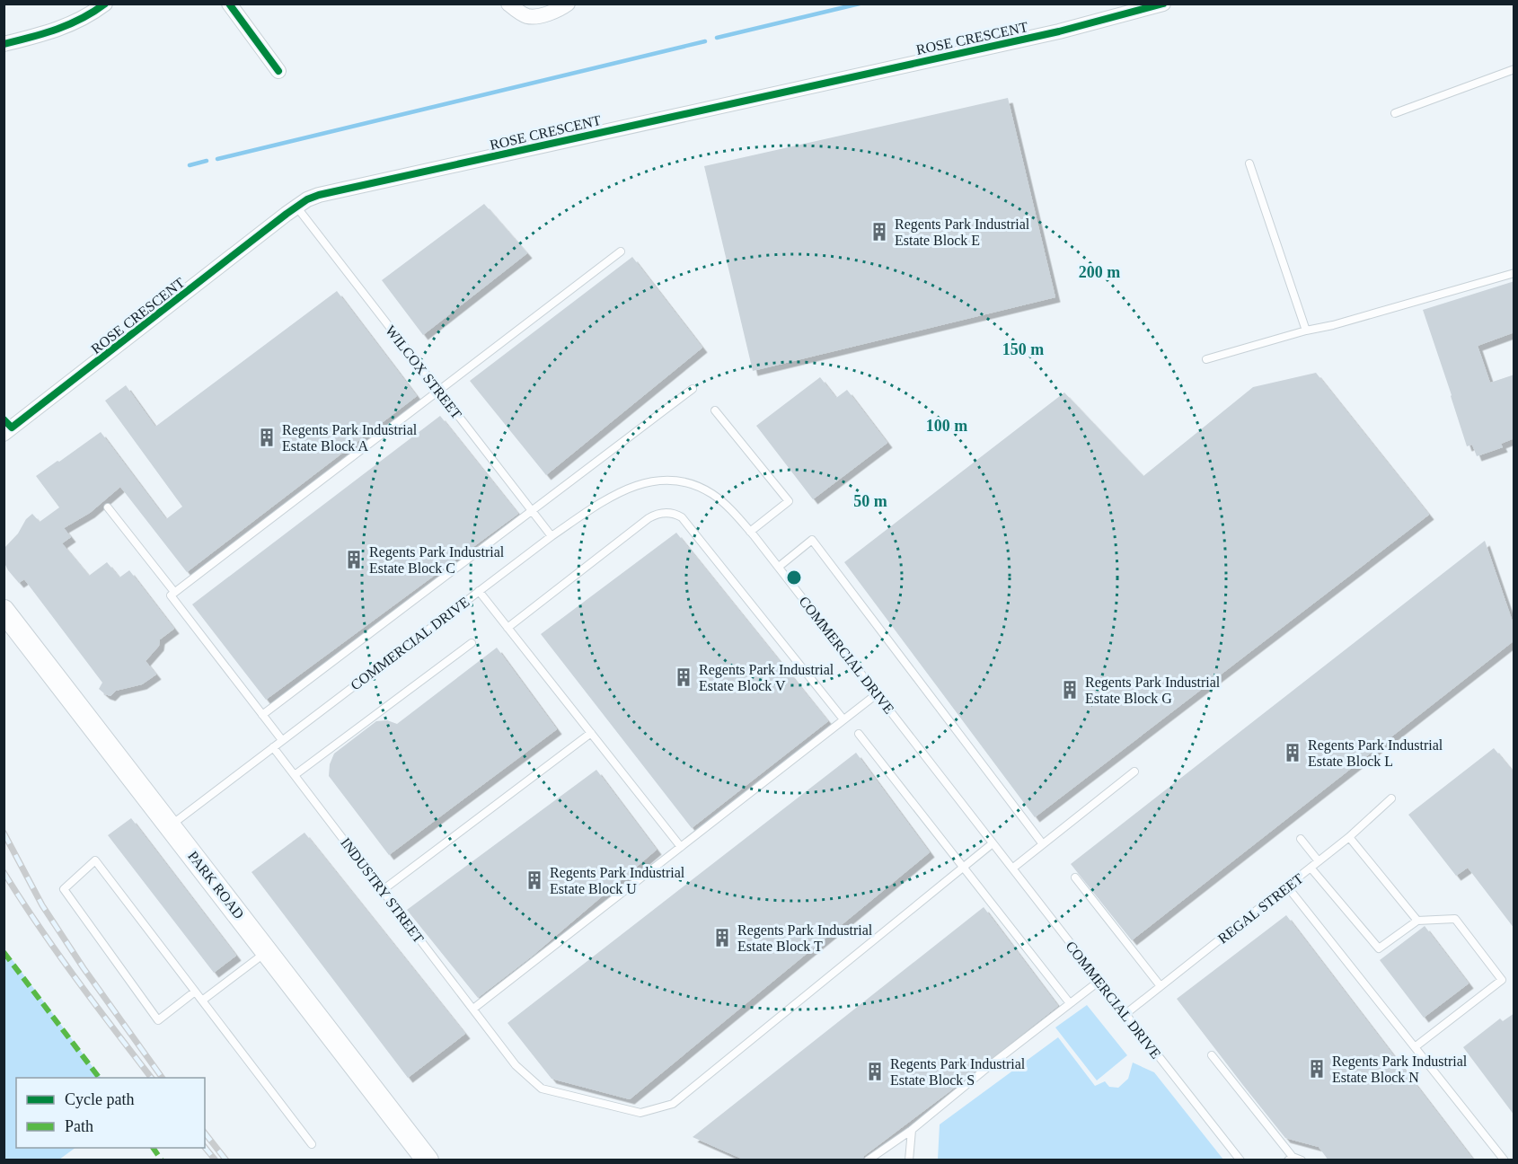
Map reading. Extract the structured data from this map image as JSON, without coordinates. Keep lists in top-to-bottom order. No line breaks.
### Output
{"streets":{"main road":["PARK ROAD"],"street":["ROSE CRESCENT"],"lane":["WILCOX STREET","COMMERCIAL DRIVE","INDUSTRY STREET","REGAL STREET"]},"crossings":[["ROSE CRESCENT","WILCOX STREET"],["WILCOX STREET","COMMERCIAL DRIVE"],["COMMERCIAL DRIVE","PARK ROAD"],["COMMERCIAL DRIVE","INDUSTRY STREET"],["COMMERCIAL DRIVE","REGAL STREET"]],"places":{"building":["Regents Park Industrial Estate Block E","Regents Park Industrial Estate Block A","Regents Park Industrial Estate Block C","Regents Park Industrial Estate Block V","Regents Park Industrial Estate Block G","Regents Park Industrial Estate Block L","Regents Park Industrial Estate Block U","Regents Park Industrial Estate Block T","Regents Park Industrial Estate Block N","Regents Park Industrial Estate Block S"]},"legend":["Cycle path","Path"],"rings":["200 m","150 m","100 m","50 m"]}
